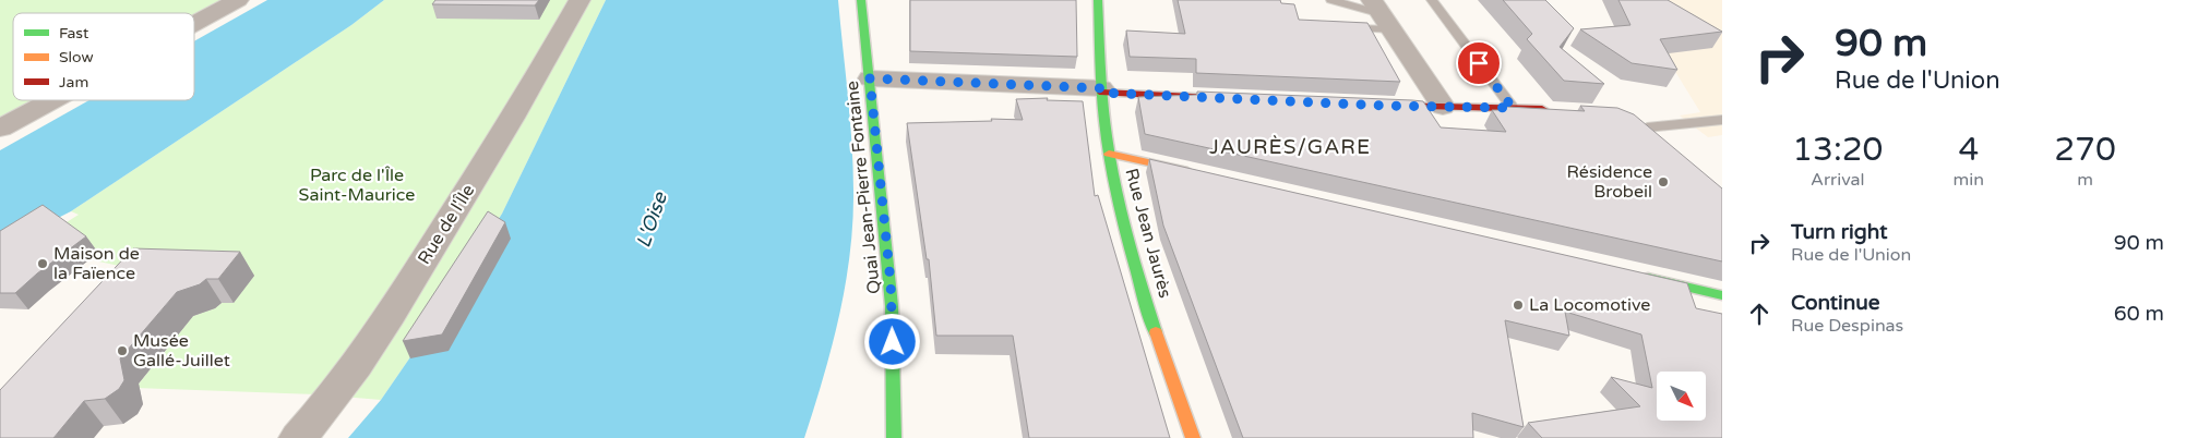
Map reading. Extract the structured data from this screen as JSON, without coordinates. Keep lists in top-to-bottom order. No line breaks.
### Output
{"streets":{"street":["Quai Jean-Pierre Fontaine","Rue de l'Île","Rue Jean Jaurès"]},"districts":["JAURÈS/GARE"],"water":["L'Oise"],"parks":["Parc de l'Île Saint-Maurice"],"places":["Résidence Brobeil","Maison de la Faïence","La Locomotive","Musée Gallé-Juillet"],"legend":["Fast","Slow","Jam"],"north":"bottom right","page":{"turn":["90 m","Rue de l'Union"],"eta":["13:20","Arrival","4","min","270","m"],"list":[{"name":"Turn right","note":"Rue de l'Union","value":"90 m"},{"name":"Continue","note":"Rue Despinas","value":"60 m"}]}}
